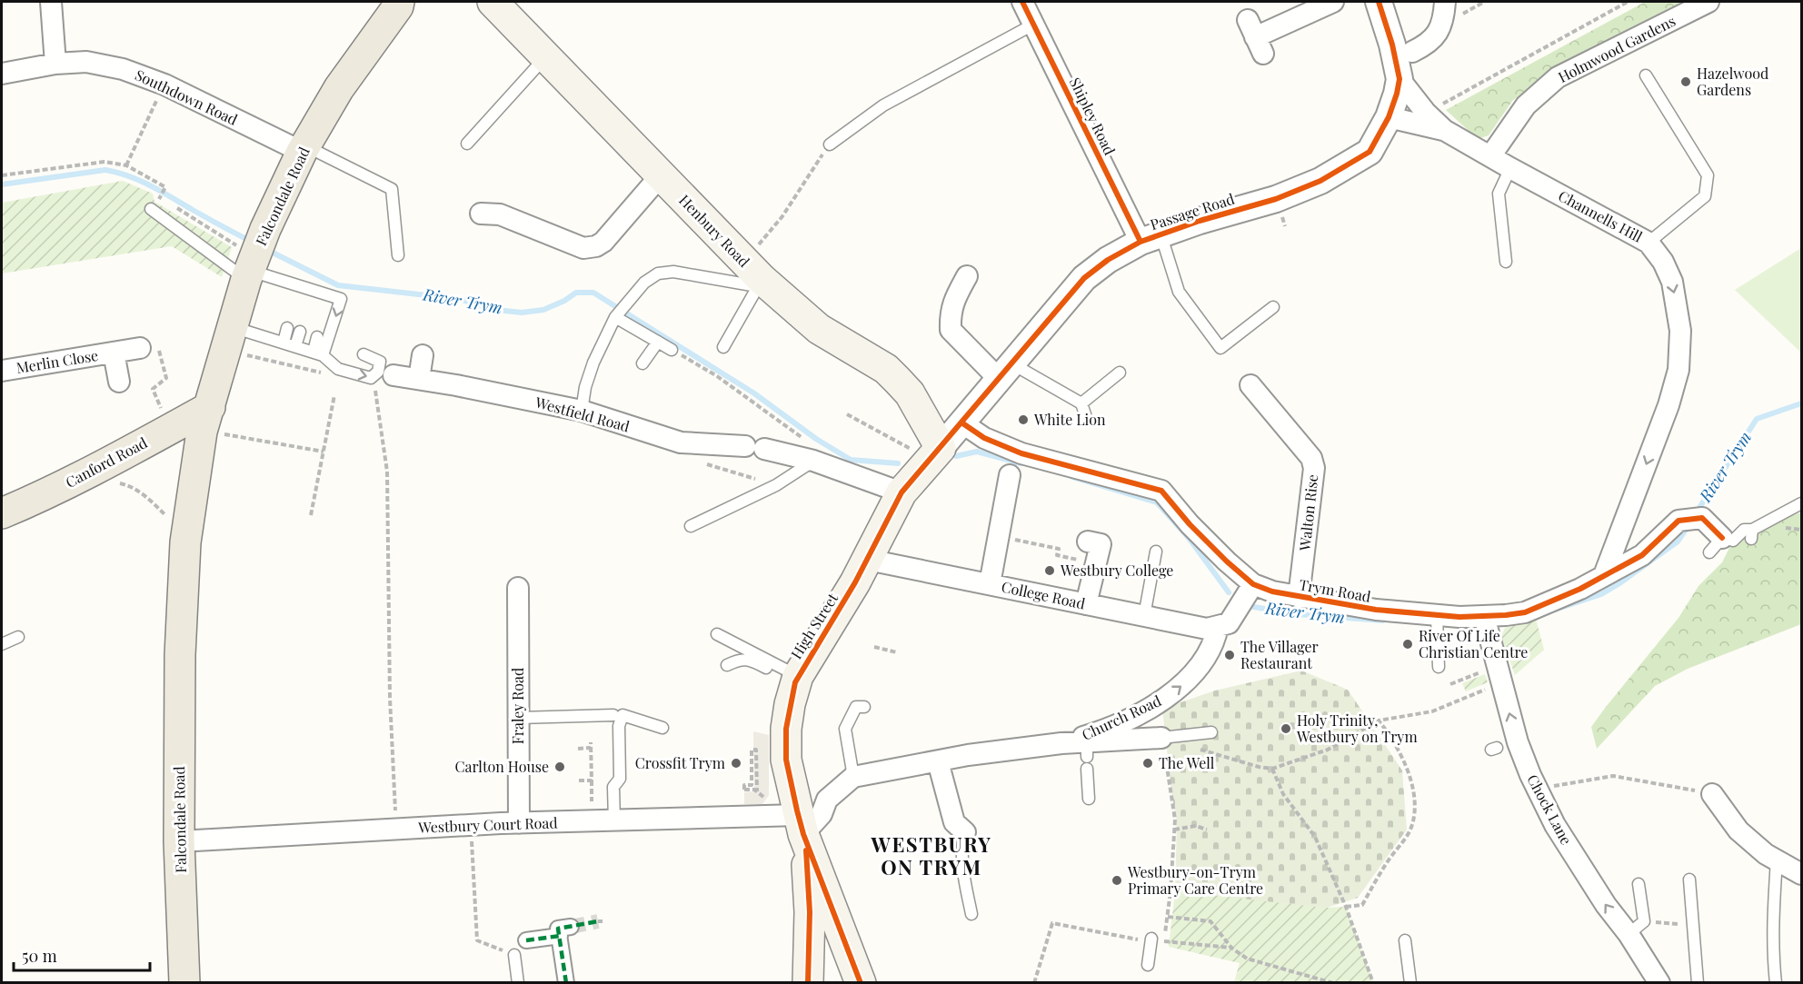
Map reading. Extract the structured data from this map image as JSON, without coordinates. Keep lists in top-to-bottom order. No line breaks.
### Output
{"streets":{"main road":["Falcondale Road","Henbury Road","Canford Road","High Street"],"street":["Holmwood Gardens","Southdown Road","Shipley Road","Passage Road","Channells Hill","Merlin Close","Westfield Road","Walton Rise","Trym Road","College Road","Fraley Road","Church Road","Chock Lane","Westbury Court Road"]},"crossings":[["Holmwood Gardens","Channells Hill"],["Southdown Road","Falcondale Road"],["Shipley Road","Passage Road"],["Falcondale Road","Canford Road"],["Falcondale Road","Westbury Court Road"],["Passage Road","Channells Hill"],["Passage Road","Henbury Road"],["Passage Road","Trym Road"],["Passage Road","High Street"],["Channells Hill","Trym Road"],["Henbury Road","High Street"],["Westfield Road","High Street"],["Walton Rise","Trym Road"],["Trym Road","Church Road"],["Trym Road","Chock Lane"],["College Road","High Street"],["College Road","Church Road"],["High Street","Westbury Court Road"],["Fraley Road","Westbury Court Road"]],"one_way":["Channells Hill","Chock Lane"],"districts":["WESTBURY ON TRYM"],"water":["River Trym"],"places":["Hazelwood Gardens","White Lion","Westbury College","River Of Life Christian Centre","The Villager Restaurant","Holy Trinity, Westbury on Trym","Crossfit Trym","The Well","Carlton House","Westbury-on-Trym Primary Care Centre"],"scale_bar":"50 m"}
